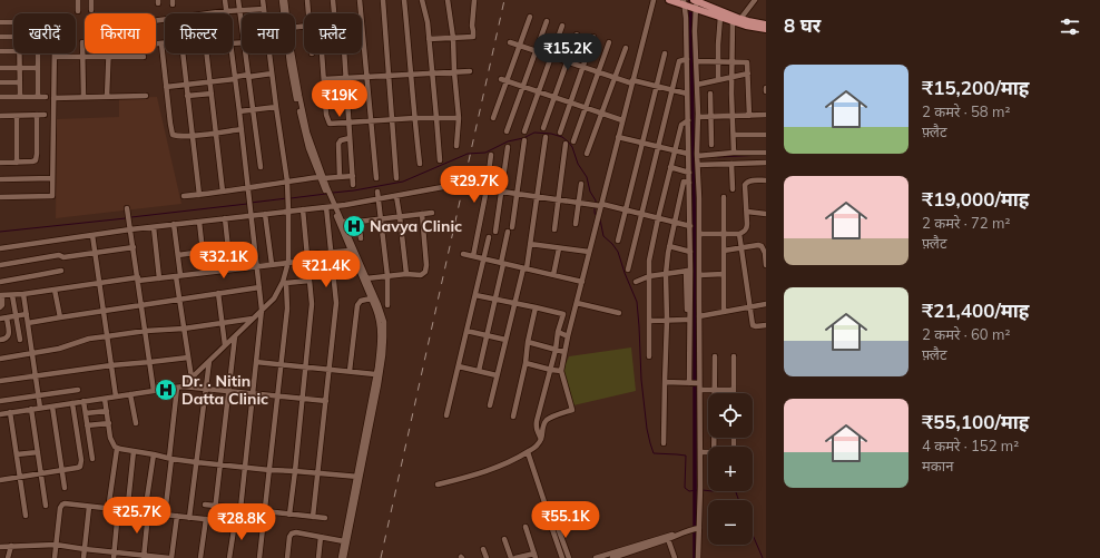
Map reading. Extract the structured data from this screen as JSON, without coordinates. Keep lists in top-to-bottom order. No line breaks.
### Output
{"places":{"hospital":["Navya Clinic","Dr. . Nitin Datta Clinic"]},"page":{"heading":"8 घर","chip":["खरीदें","किराया","फ़िल्टर","नया","फ़्लैट"],"price":["₹15.2K","₹19K","₹29.7K","₹32.1K","₹21.4K","₹25.7K","₹55.1K","₹28.8K"],"list":[{"name":"₹15,200/माह","note":"2 कमरे · 58 m² · फ़्लैट"},{"name":"₹19,000/माह","note":"2 कमरे · 72 m² · फ़्लैट"},{"name":"₹21,400/माह","note":"2 कमरे · 60 m² · फ़्लैट"},{"name":"₹55,100/माह","note":"4 कमरे · 152 m² · मकान"}],"map_buttons":["+","−"]}}
